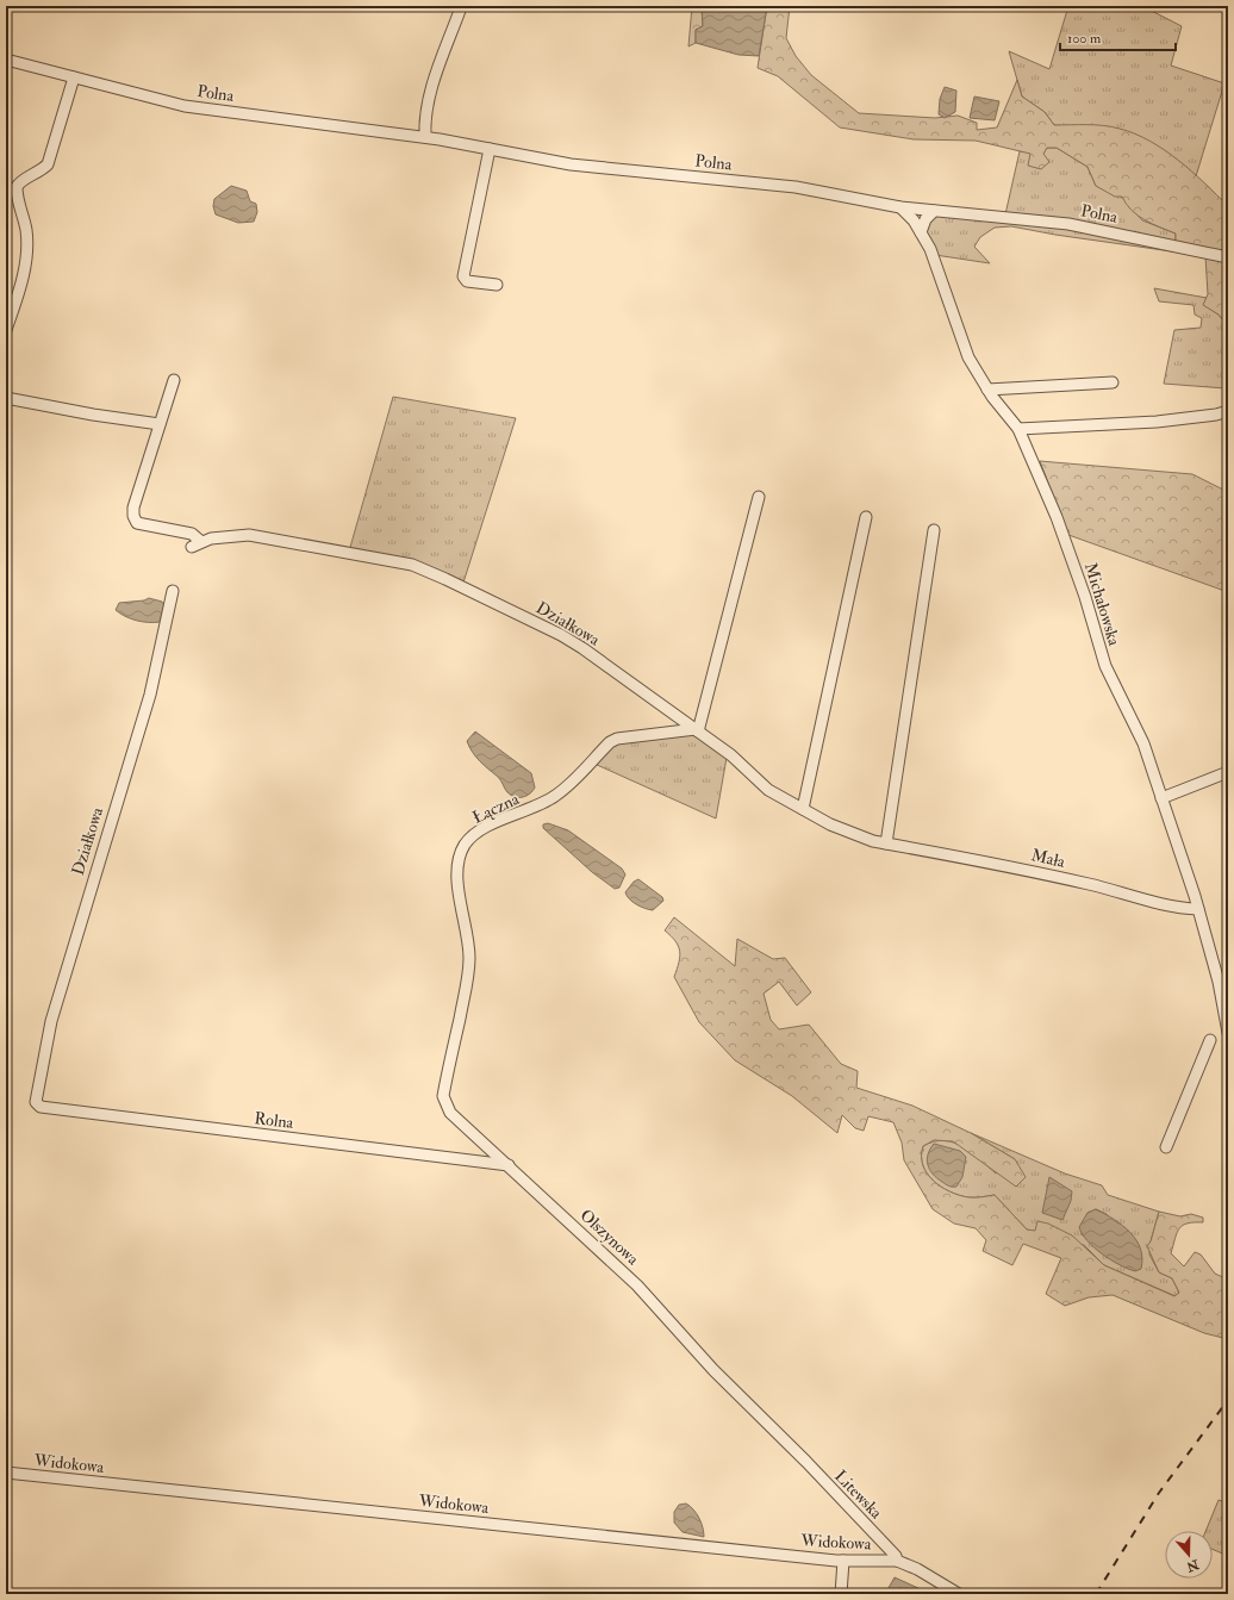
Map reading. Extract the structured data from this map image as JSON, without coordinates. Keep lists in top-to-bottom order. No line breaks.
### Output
{"streets":{"street":["Polna","Michałowska","Działkowa","Łączna","Mała","Rolna","Olszynowa","Widokowa","Litewska"]},"crossings":[["Polna","Michałowska"],["Michałowska","Mała"],["Działkowa","Łączna"],["Działkowa","Mała"],["Działkowa","Rolna"],["Łączna","Olszynowa"],["Rolna","Olszynowa"],["Olszynowa","Litewska"],["Widokowa","Litewska"]],"scale_bar":"100 m","north":"bottom"}
